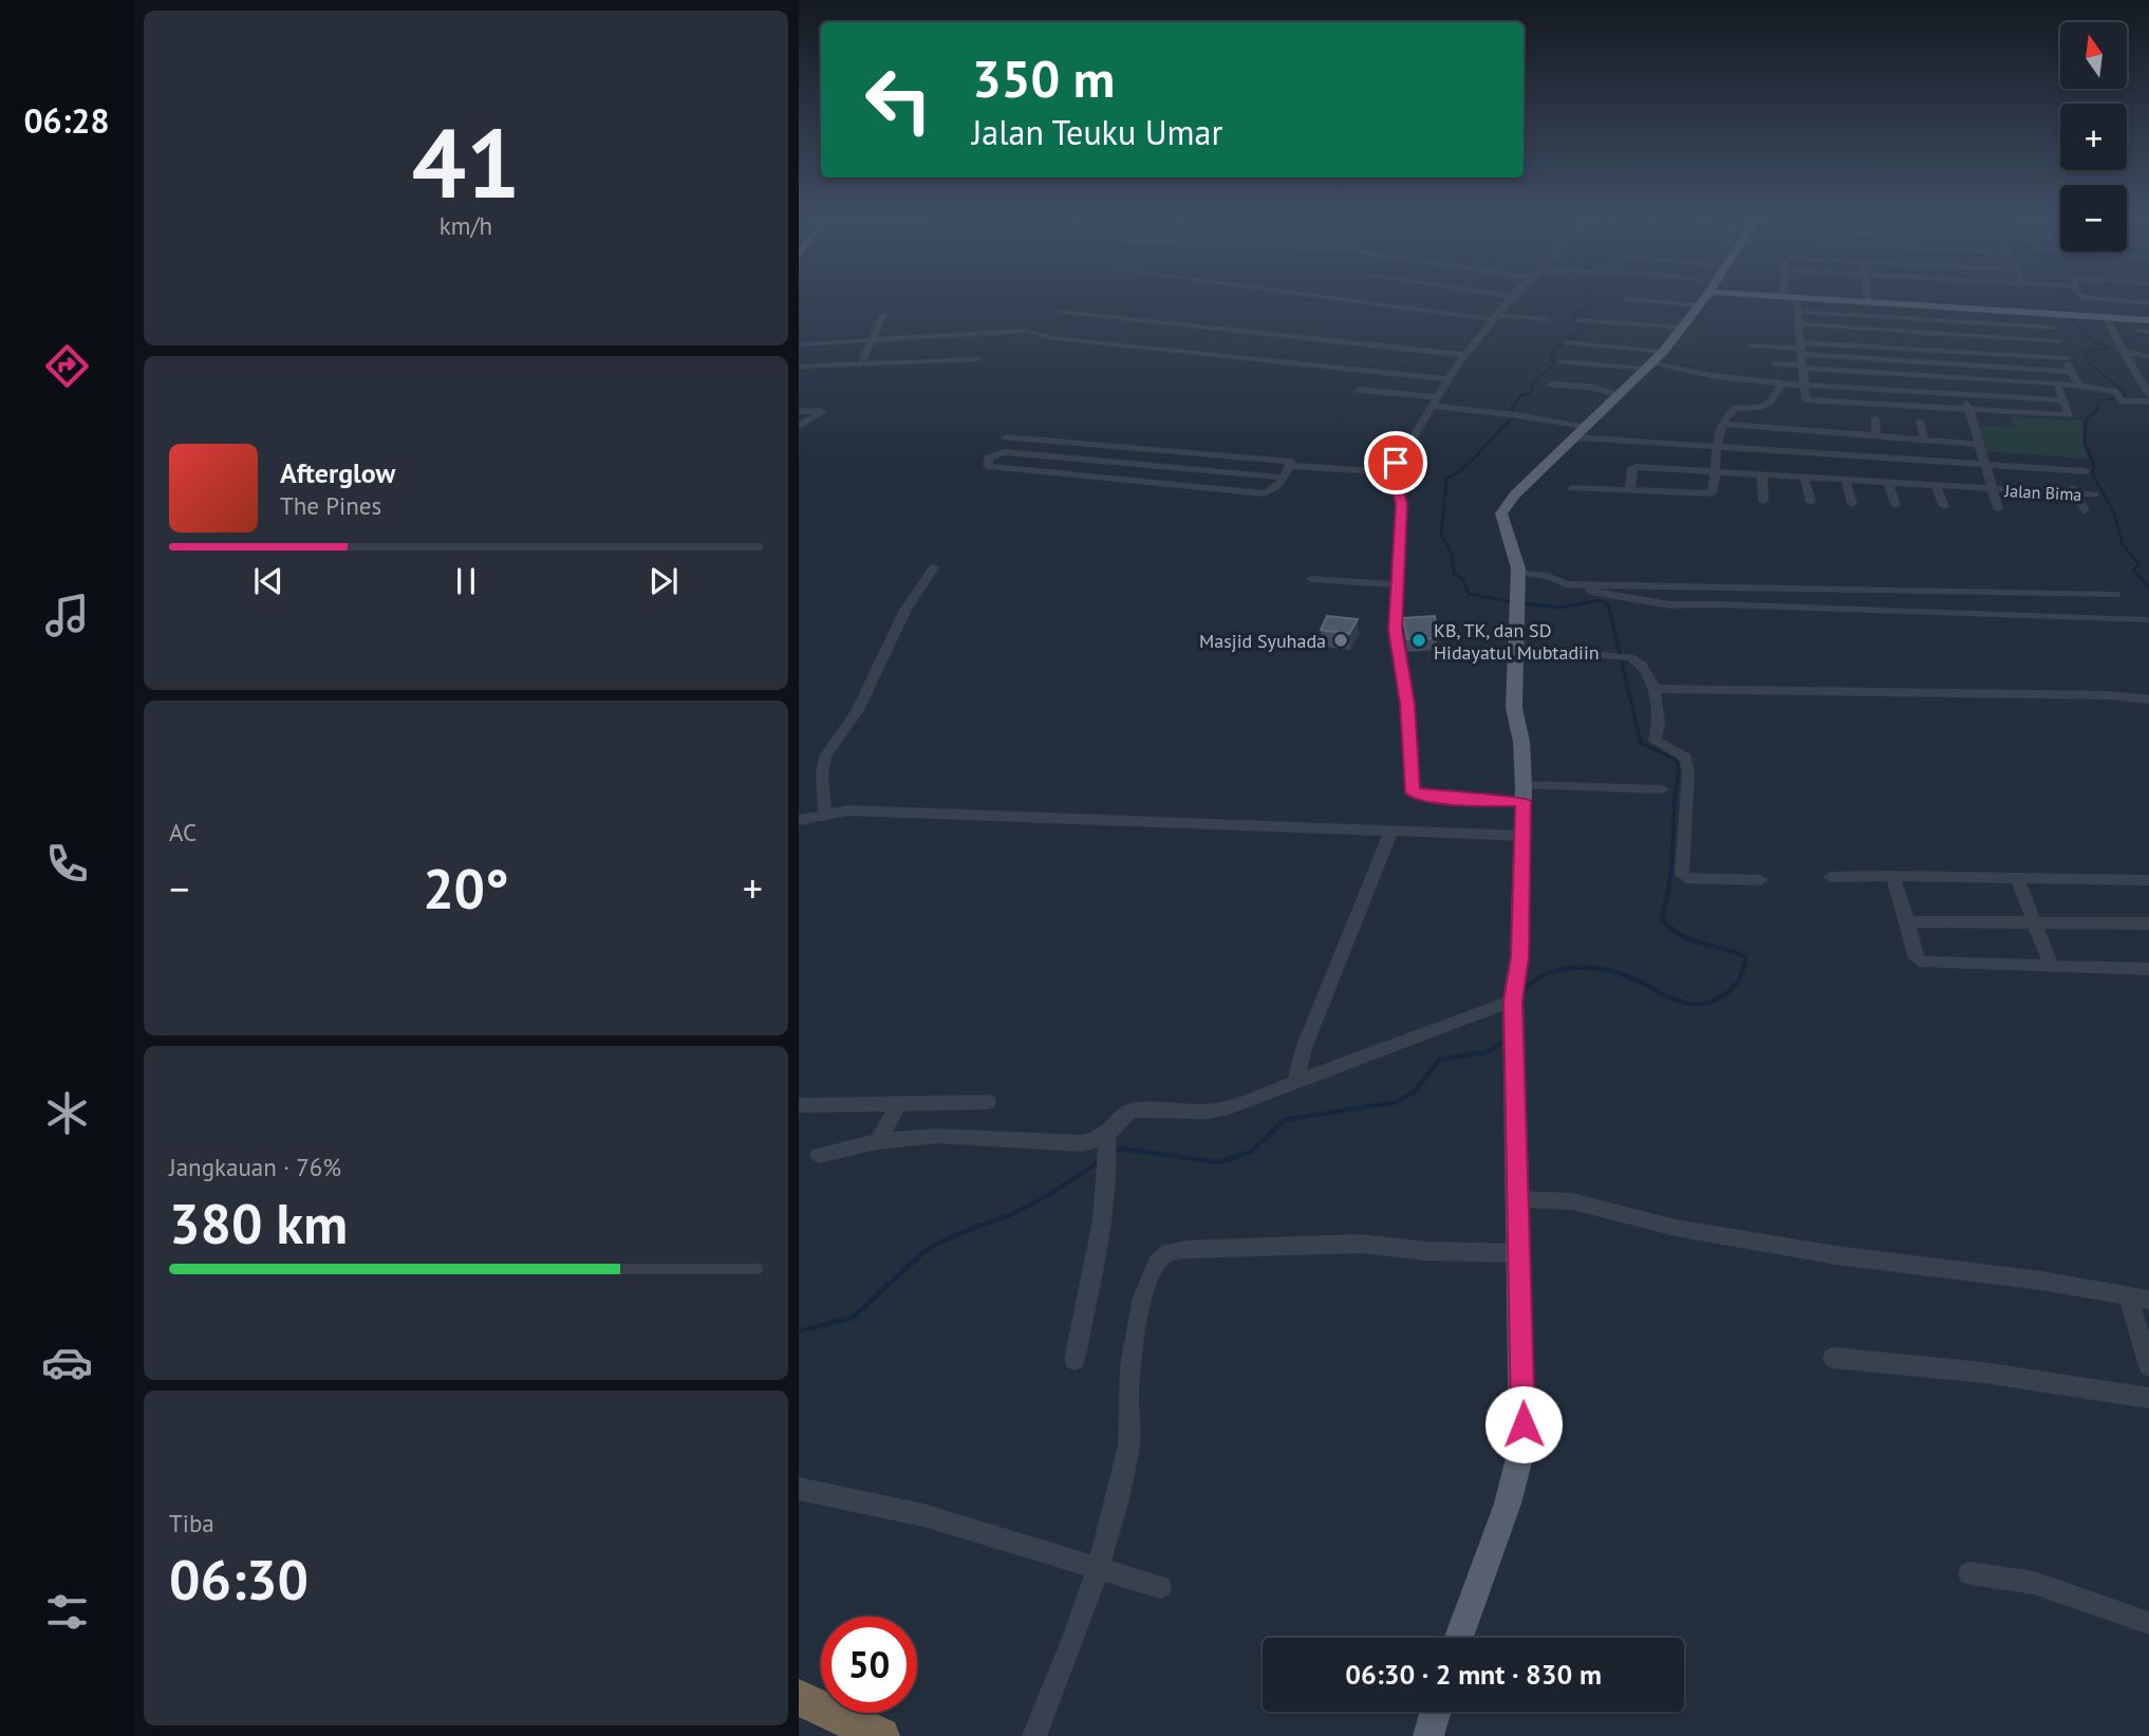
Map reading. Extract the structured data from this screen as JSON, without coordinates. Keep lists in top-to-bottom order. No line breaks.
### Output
{"streets":{"street":["Jalan Bima"]},"places":["Masjid Syuhada","KB, TK, dan SD Hidayatul Mubtadiin"],"north":"top","page":{"tabs":"06:28","tile":[["41","km/h"],"AC",["Jangkauan · 76%","380 km"],["Tiba","06:30"]],"map_buttons":["+","−"],"turn":["350 m","Jalan Teuku Umar"],"song":["Afterglow","The Pines"],"heat":["−","20°","+"],"limit":"50","trip":"06:30 · 2 mnt · 830 m"}}
